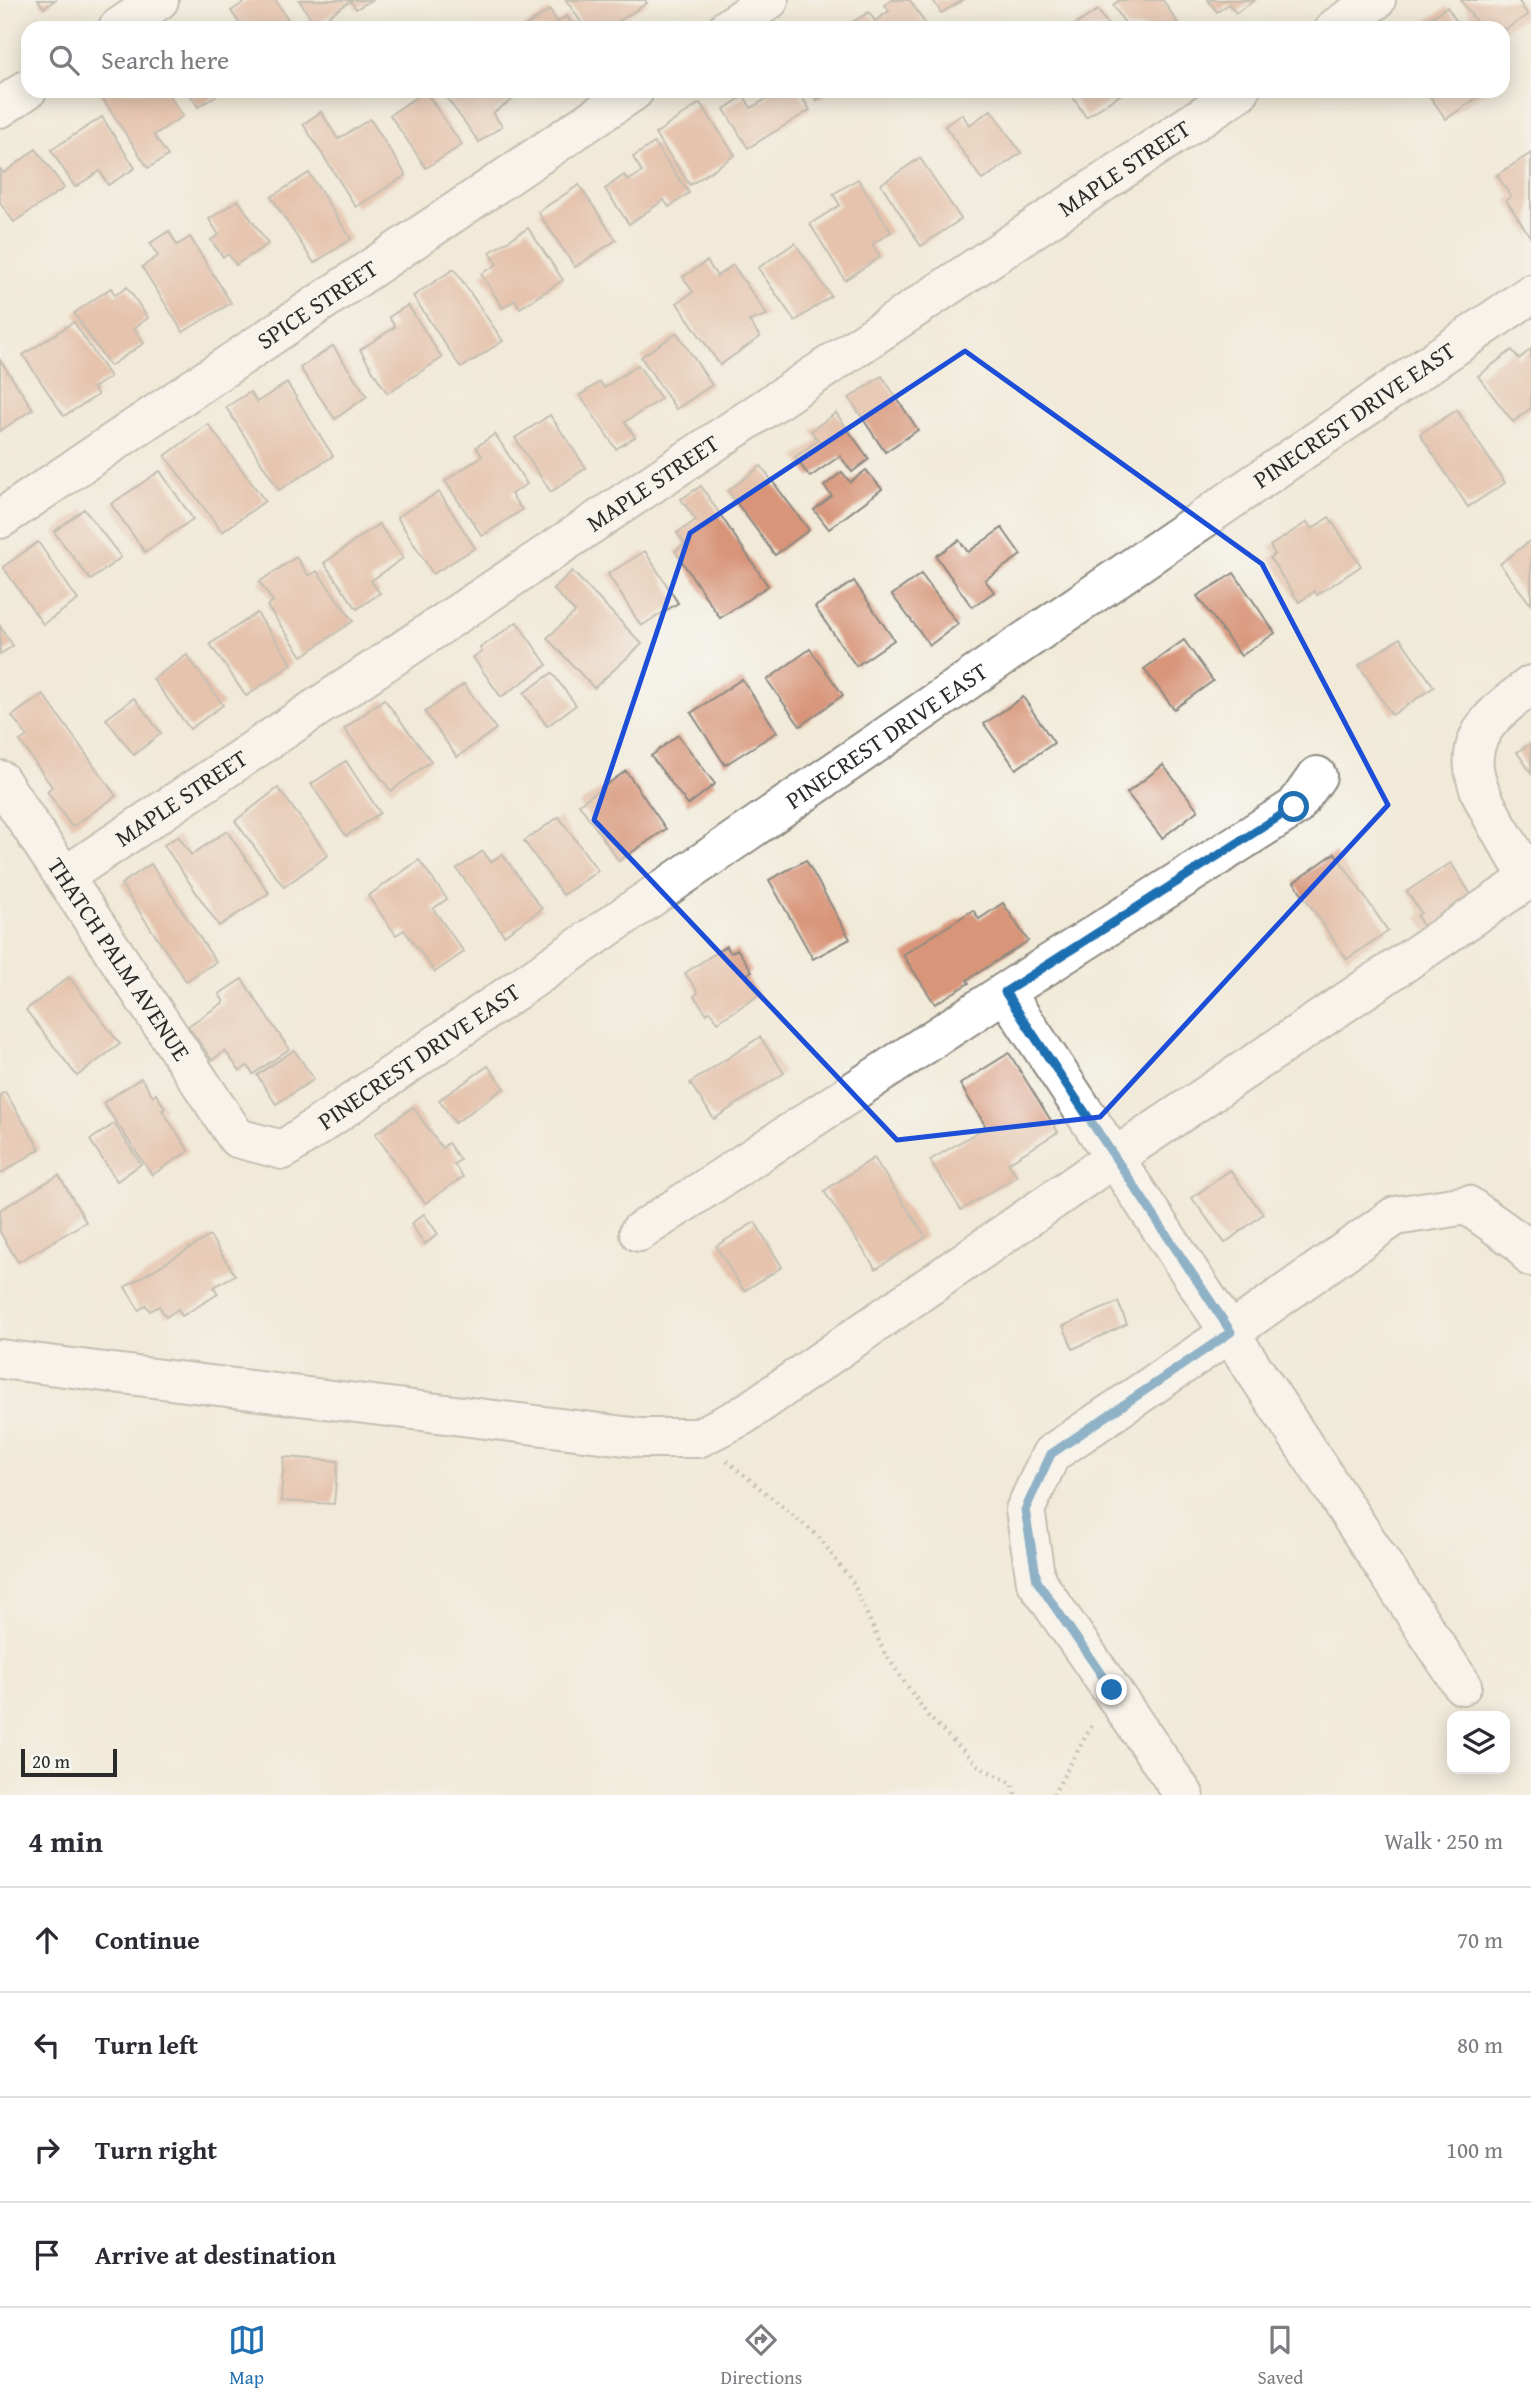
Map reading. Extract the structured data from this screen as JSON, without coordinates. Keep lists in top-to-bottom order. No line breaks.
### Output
{"streets":{"street":["MAPLE STREET","SPICE STREET","PINECREST DRIVE EAST","THATCH PALM AVENUE"]},"crossings":[["MAPLE STREET","THATCH PALM AVENUE"],["PINECREST DRIVE EAST","THATCH PALM AVENUE"]],"scale_bar":"20 m","page":{"search":"Search here","scale":"20 m","heading":["4 min","Walk · 250 m"],"list":[["Continue","70 m"],["Turn left","80 m"],["Turn right","100 m"],"Arrive at destination"],"nav":["Map","Directions","Saved"]}}
